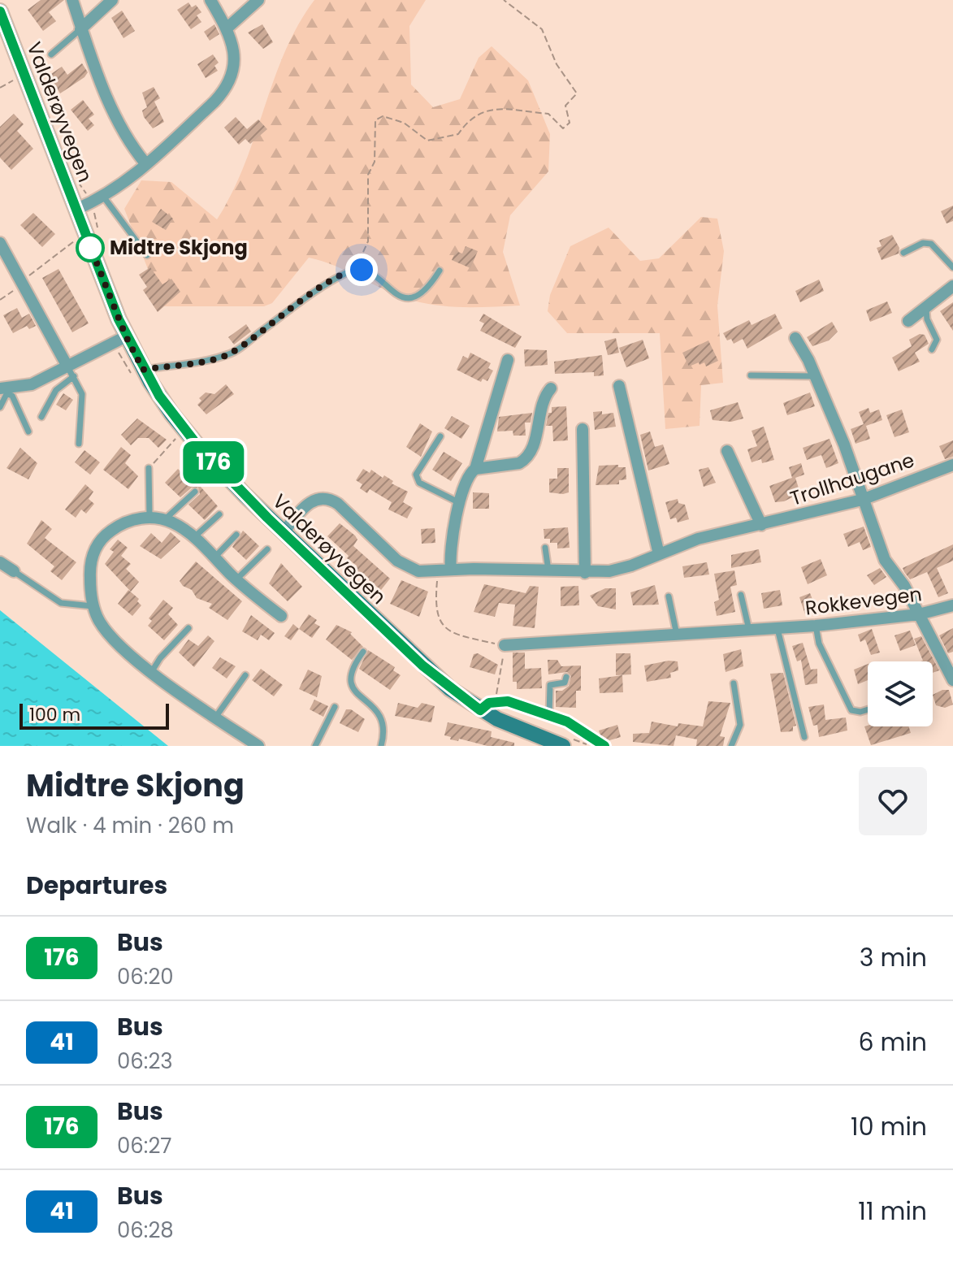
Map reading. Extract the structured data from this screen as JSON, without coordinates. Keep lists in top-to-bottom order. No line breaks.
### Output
{"streets":{"main road":["Valderøyvegen"],"street":["Trollhaugane","Rokkevegen"]},"crossings":[["Valderøyvegen","Trollhaugane"]],"places":["Midtre Skjong"],"lines":["bus line 176"],"scale_bar":"100 m","page":{"on_map":"176","scale":"100 m","heading":[["Midtre Skjong","Walk · 4 min · 260 m"],"Departures"],"list":[{"mark":"176","name":"Bus","note":"06:20","value":"3 min"},{"mark":"41","name":"Bus","note":"06:23","value":"6 min"},{"mark":"176","name":"Bus","note":"06:27","value":"10 min"},{"mark":"41","name":"Bus","note":"06:28","value":"11 min"}]}}
